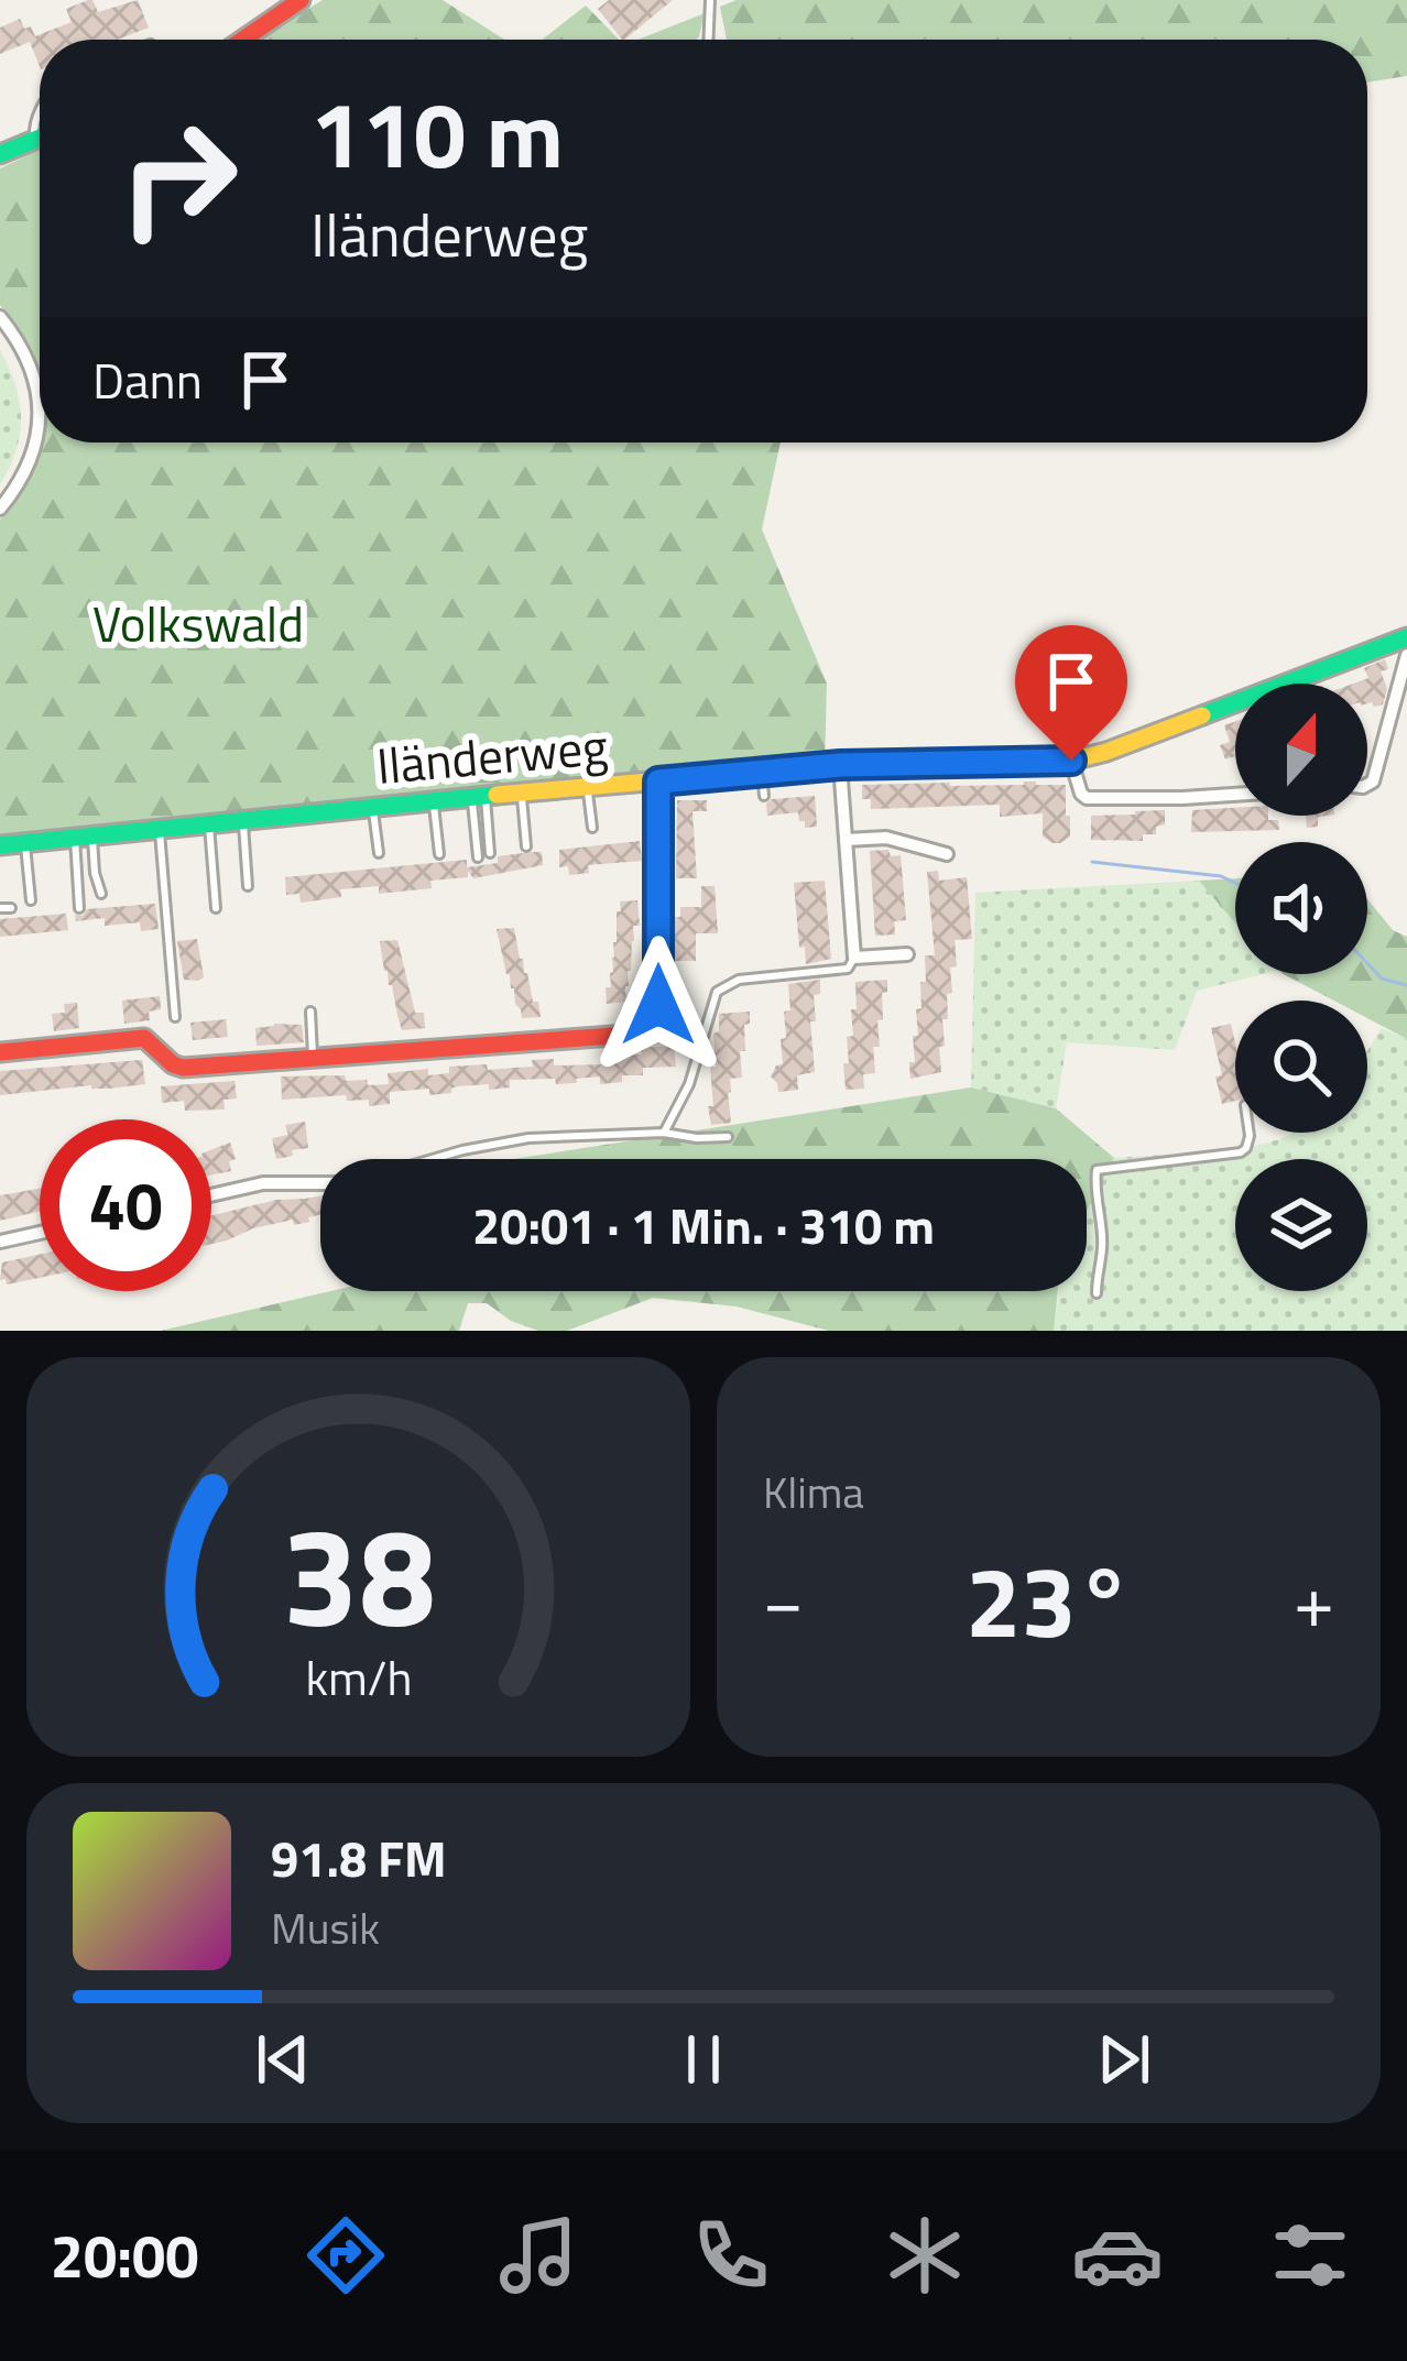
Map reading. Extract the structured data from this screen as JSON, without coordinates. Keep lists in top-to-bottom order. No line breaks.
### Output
{"streets":{"street":["Iländerweg"]},"parks":["Volkswald"],"north":"top","page":{"turn":["110 m","Iländerweg"],"then":"Dann","limit":"40","trip":"20:01 · 1 Min. · 310 m","tile":"Klima","heat":["−","23°","+"],"song":["91.8 FM","Musik"],"tabs":"20:00","gauge":["38","km/h"]}}
